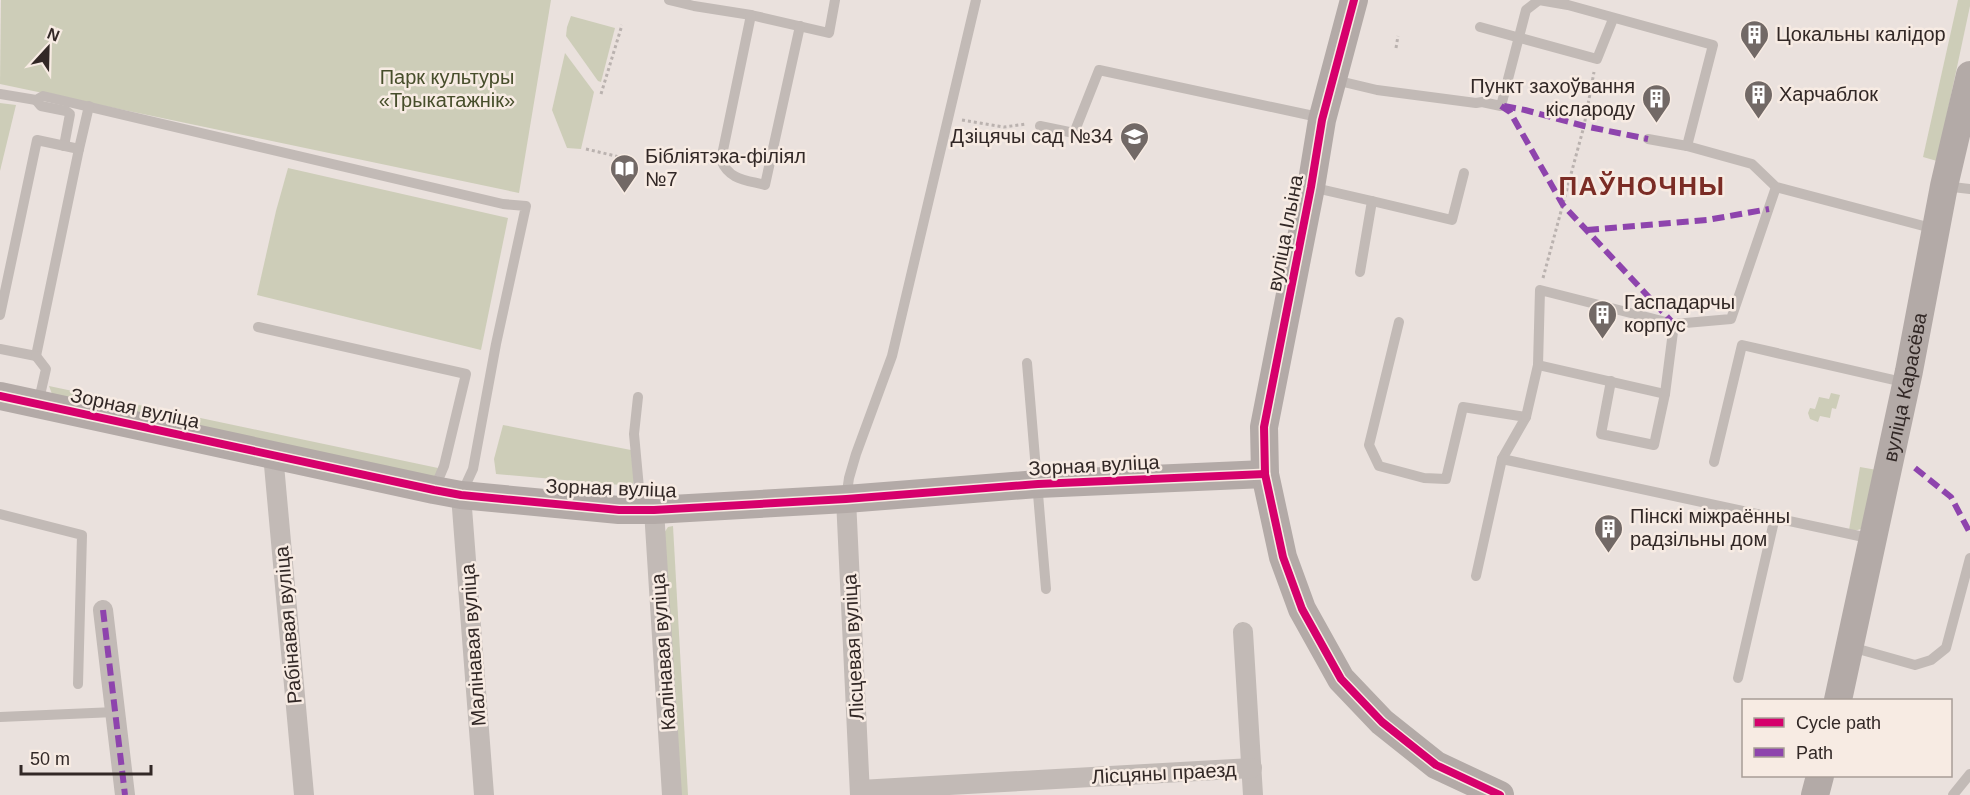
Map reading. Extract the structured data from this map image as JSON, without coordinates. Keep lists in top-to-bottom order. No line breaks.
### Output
{"streets":{"street":["вуліца Ільіна","вуліца Карасёва","Зорная вуліца","Рабінавая вуліца","Малінавая вуліца","Лісцевая вуліца","Калінавая вуліца","Лісцяны праезд"]},"crossings":[["вуліца Ільіна","Зорная вуліца"],["Зорная вуліца","Рабінавая вуліца"],["Зорная вуліца","Малінавая вуліца"],["Зорная вуліца","Лісцевая вуліца"],["Зорная вуліца","Калінавая вуліца"],["Лісцевая вуліца","Лісцяны праезд"]],"districts":["ПАЎНОЧНЫ"],"parks":["Парк культуры «Трыкатажнік»"],"places":{"building":["Цокальны калідор","Харчаблок","Пункт захоўвання кіслароду","Гаспадарчы корпус","Пінскі міжраённы радзільны дом"],"school or university":["Дзіцячы сад №34"],"library":["Бібліятэка-філіял №7"]},"legend":["Cycle path","Path"],"scale_bar":"50 m","north":"top"}
